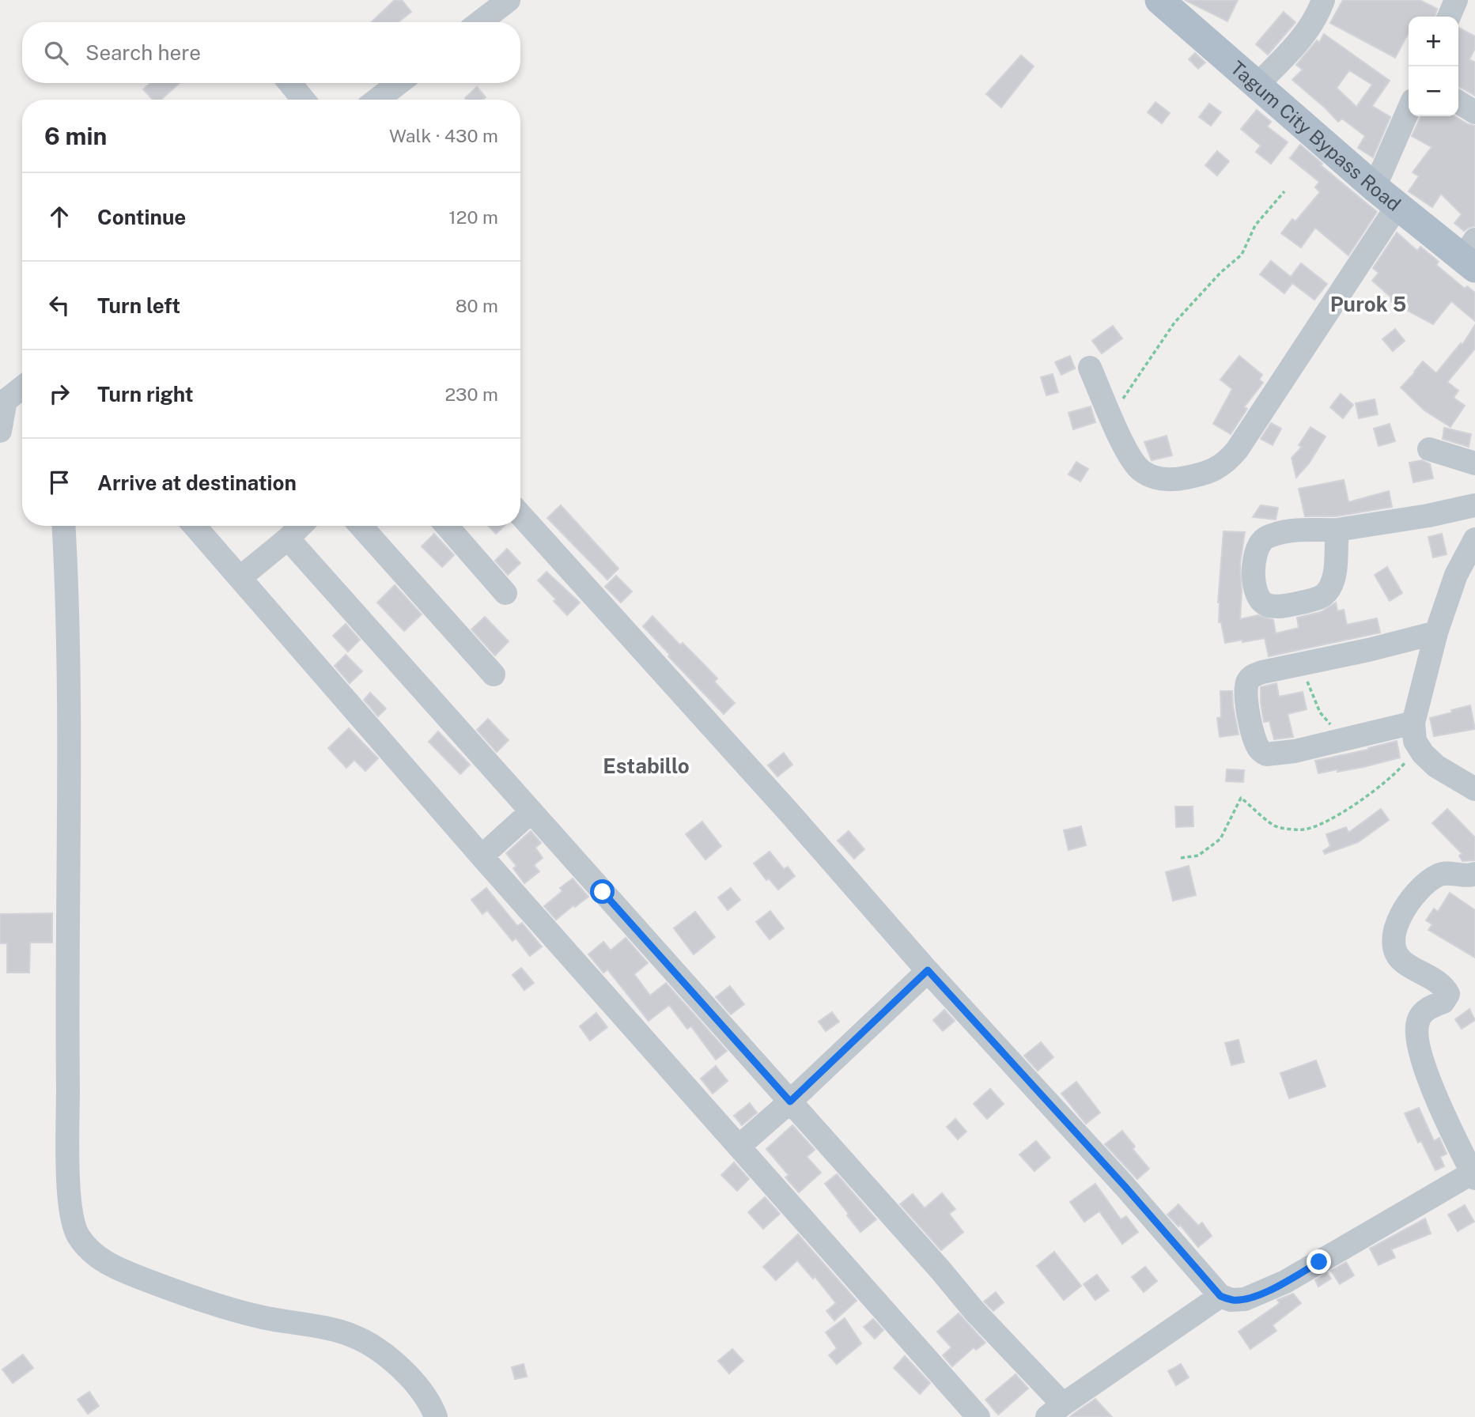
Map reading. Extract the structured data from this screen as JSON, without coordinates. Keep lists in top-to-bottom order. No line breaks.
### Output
{"streets":{"main road":["Tagum City Bypass Road"]},"districts":["Purok 5","Estabillo"],"page":{"map_buttons":["+","−"],"search":"Search here","heading":["6 min","Walk · 430 m"],"list":[["Continue","120 m"],["Turn left","80 m"],["Turn right","230 m"],"Arrive at destination"]}}
